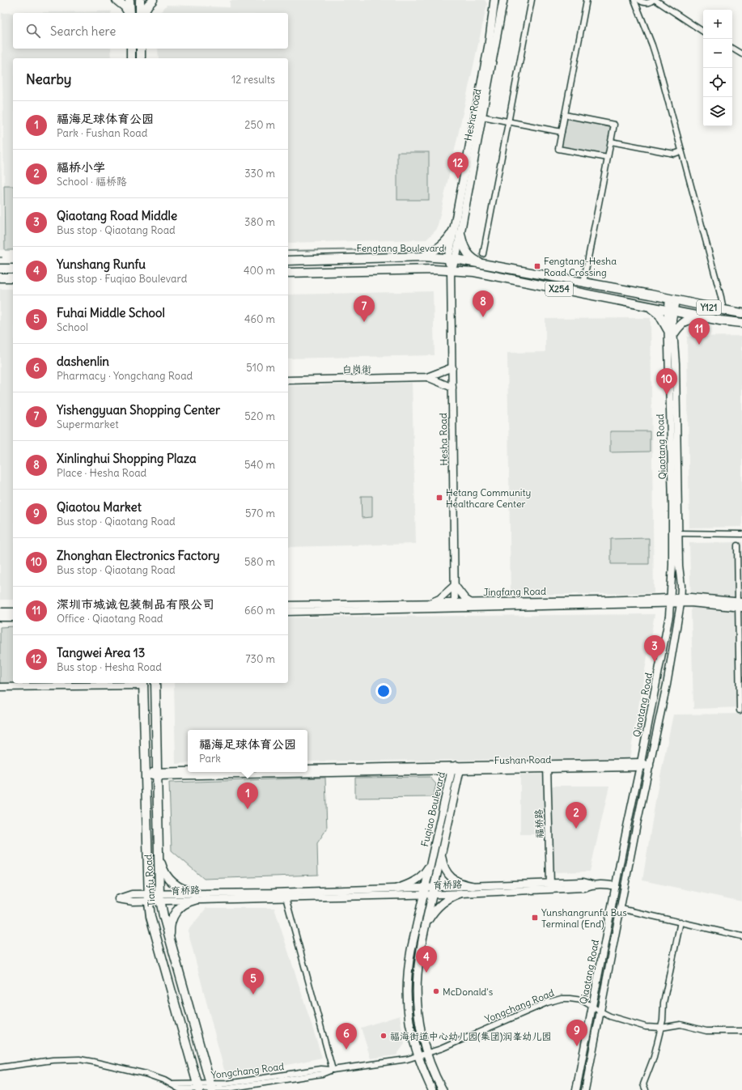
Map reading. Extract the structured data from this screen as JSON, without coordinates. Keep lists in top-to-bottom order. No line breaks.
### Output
{"streets":{"main road":["Hesha Road","Fengtang Boulevard","X254","Y121","Fuqiao Boulevard","Tianfu Road"],"street":["白岗街","Qiaotang Road","Jingfang Road","Fushan Road","福桥路","育桥路","Yongchang Road"]},"crossings":[["Hesha Road","Fengtang Boulevard"],["Hesha Road","X254"],["Hesha Road","Jingfang Road"],["Fengtang Boulevard","X254"],["Fengtang Boulevard","Qiaotang Road"],["X254","Y121"],["X254","Qiaotang Road"],["Y121","Qiaotang Road"],["Qiaotang Road","Jingfang Road"],["Qiaotang Road","Fushan Road"],["Qiaotang Road","育桥路"],["Qiaotang Road","Yongchang Road"],["Fushan Road","Fuqiao Boulevard"],["Fushan Road","福桥路"],["Fushan Road","Tianfu Road"],["Fuqiao Boulevard","育桥路"],["Fuqiao Boulevard","Yongchang Road"],["福桥路","育桥路"],["Tianfu Road","育桥路"],["Tianfu Road","Yongchang Road"]],"places":{"transit":["Fengtang-Hesha Road Crossing","Hetang Community Healthcare Center","Yunshangrunfu Bus Terminal (End)"],"other":["McDonald's","福海街道中心幼儿园(集团)润峯幼儿园"]},"page":{"map_buttons":["+","−"],"search":"Search here","heading":["Nearby","12 results"],"list":[{"mark":"1","name":"福海足球体育公园","note":"Park · Fushan Road","value":"250 m"},{"mark":"2","name":"福桥小学","note":"School · 福桥路","value":"330 m"},{"mark":"3","name":"Qiaotang Road Middle","note":"Bus stop · Qiaotang Road","value":"380 m"},{"mark":"4","name":"Yunshang Runfu","note":"Bus stop · Fuqiao Boulevard","value":"400 m"},{"mark":"5","name":"Fuhai Middle School","note":"School","value":"460 m"},{"mark":"6","name":"dashenlin","note":"Pharmacy · Yongchang Road","value":"510 m"},{"mark":"7","name":"Yishengyuan Shopping Center","note":"Supermarket","value":"520 m"},{"mark":"8","name":"Xinlinghui Shopping Plaza","note":"Place · Hesha Road","value":"540 m"},{"mark":"9","name":"Qiaotou Market","note":"Bus stop · Qiaotang Road","value":"570 m"},{"mark":"10","name":"Zhonghan Electronics Factory","note":"Bus stop · Qiaotang Road","value":"580 m"},{"mark":"11","name":"深圳市城诚包装制品有限公司","note":"Office · Qiaotang Road","value":"660 m"},{"mark":"12","name":"Tangwei Area 13","note":"Bus stop · Hesha Road","value":"730 m"}],"pins":["12","8","7","11","10","3","1","2","4","5","9","6"],"popup":["福海足球体育公园","Park"]}}
